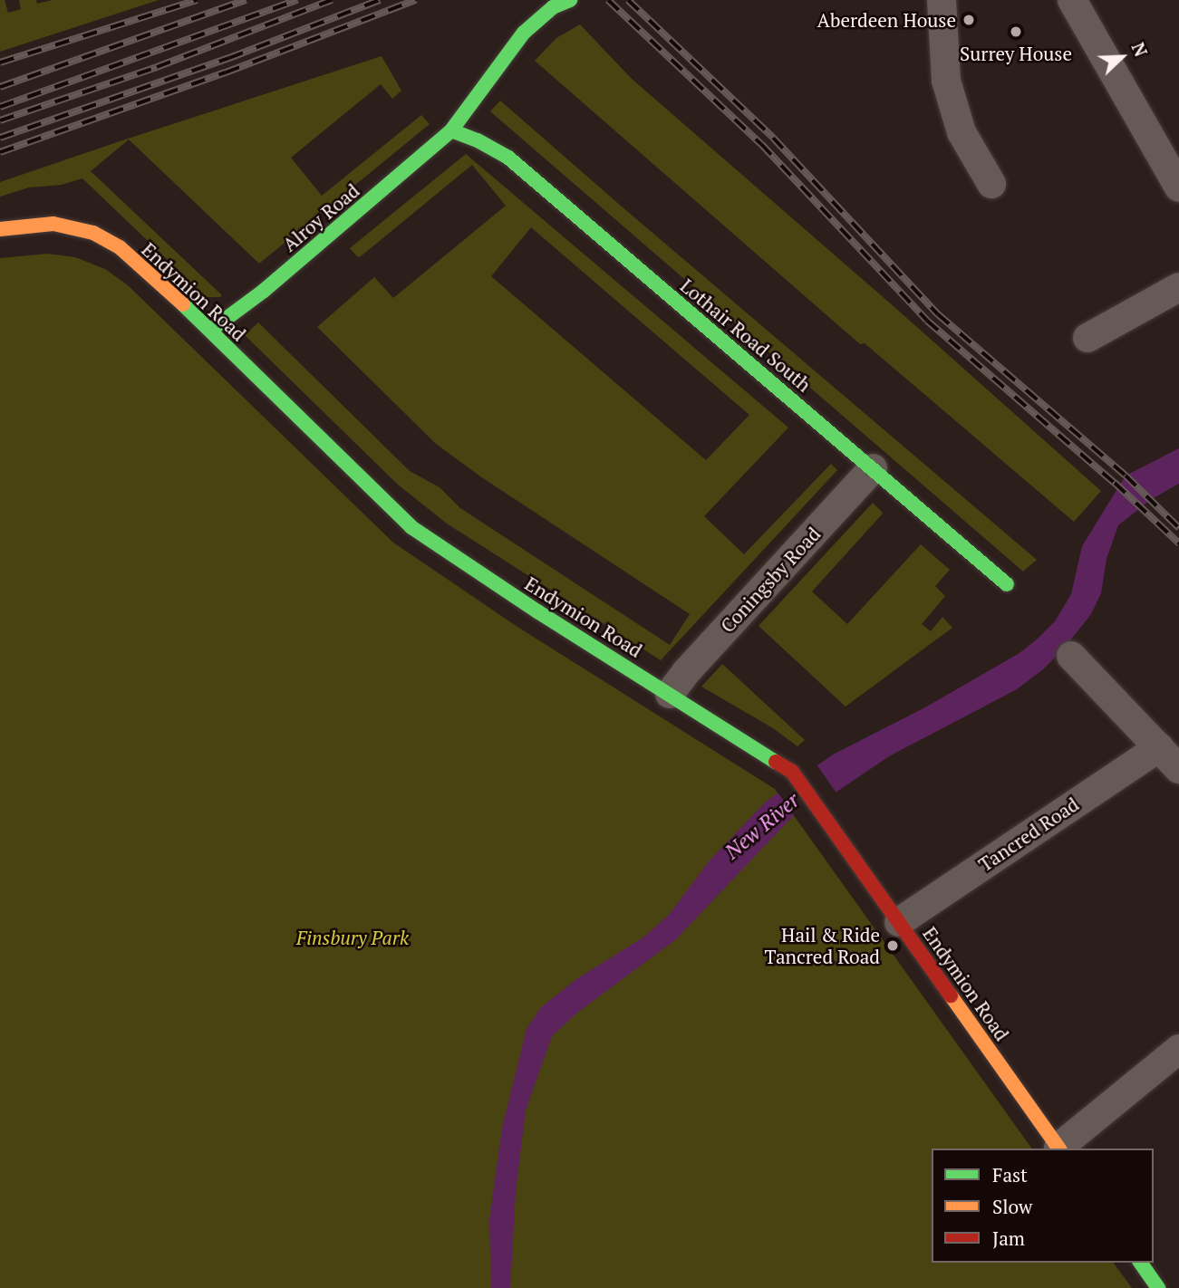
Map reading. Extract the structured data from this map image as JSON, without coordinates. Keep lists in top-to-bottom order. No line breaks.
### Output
{"streets":{"main road":["Alroy Road","Endymion Road","Lothair Road South"],"street":["Coningsby Road","Tancred Road"]},"crossings":[["Alroy Road","Endymion Road"],["Alroy Road","Lothair Road South"],["Endymion Road","Coningsby Road"],["Endymion Road","Tancred Road"],["Lothair Road South","Coningsby Road"]],"water":["New River"],"parks":["Finsbury Park"],"places":["Aberdeen House","Surrey House","Hail & Ride Tancred Road"],"legend":["Fast","Slow","Jam"],"north":"top right"}
